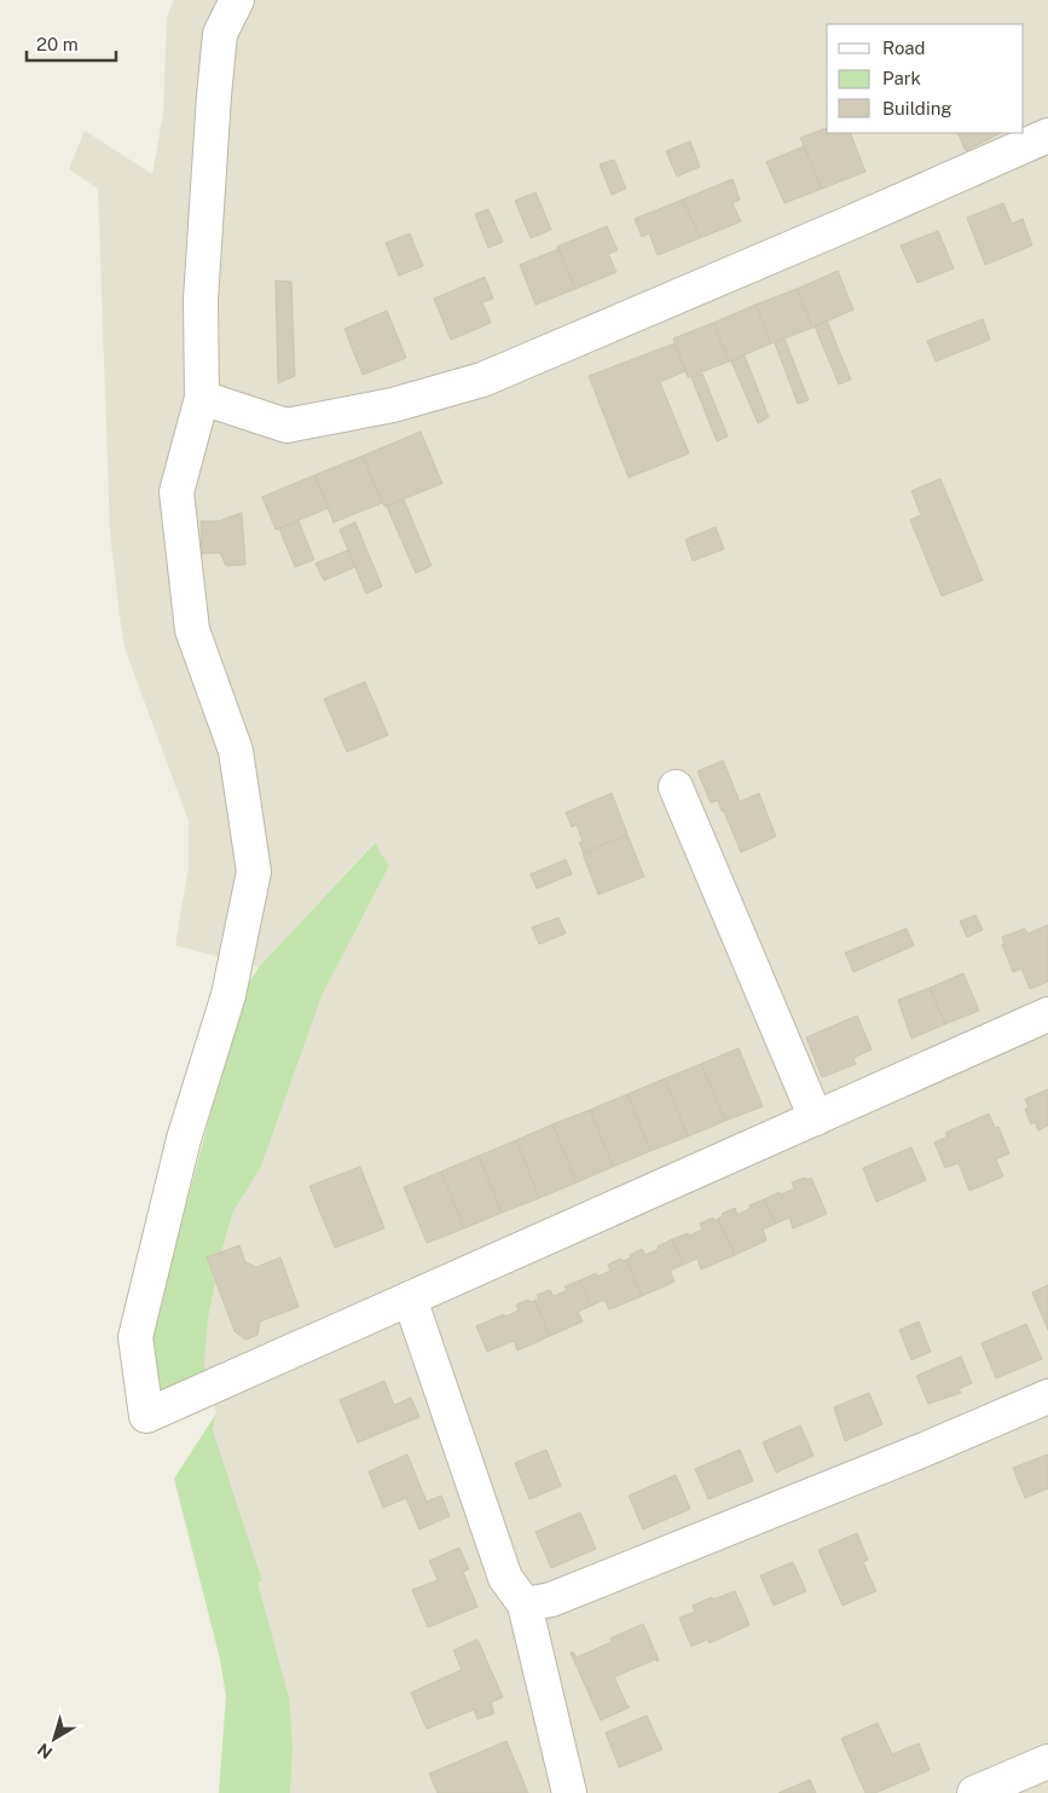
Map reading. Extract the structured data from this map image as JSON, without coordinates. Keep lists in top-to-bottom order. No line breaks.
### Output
{"legend":["Road","Park","Building"],"scale_bar":"20 m","north":"bottom left"}
